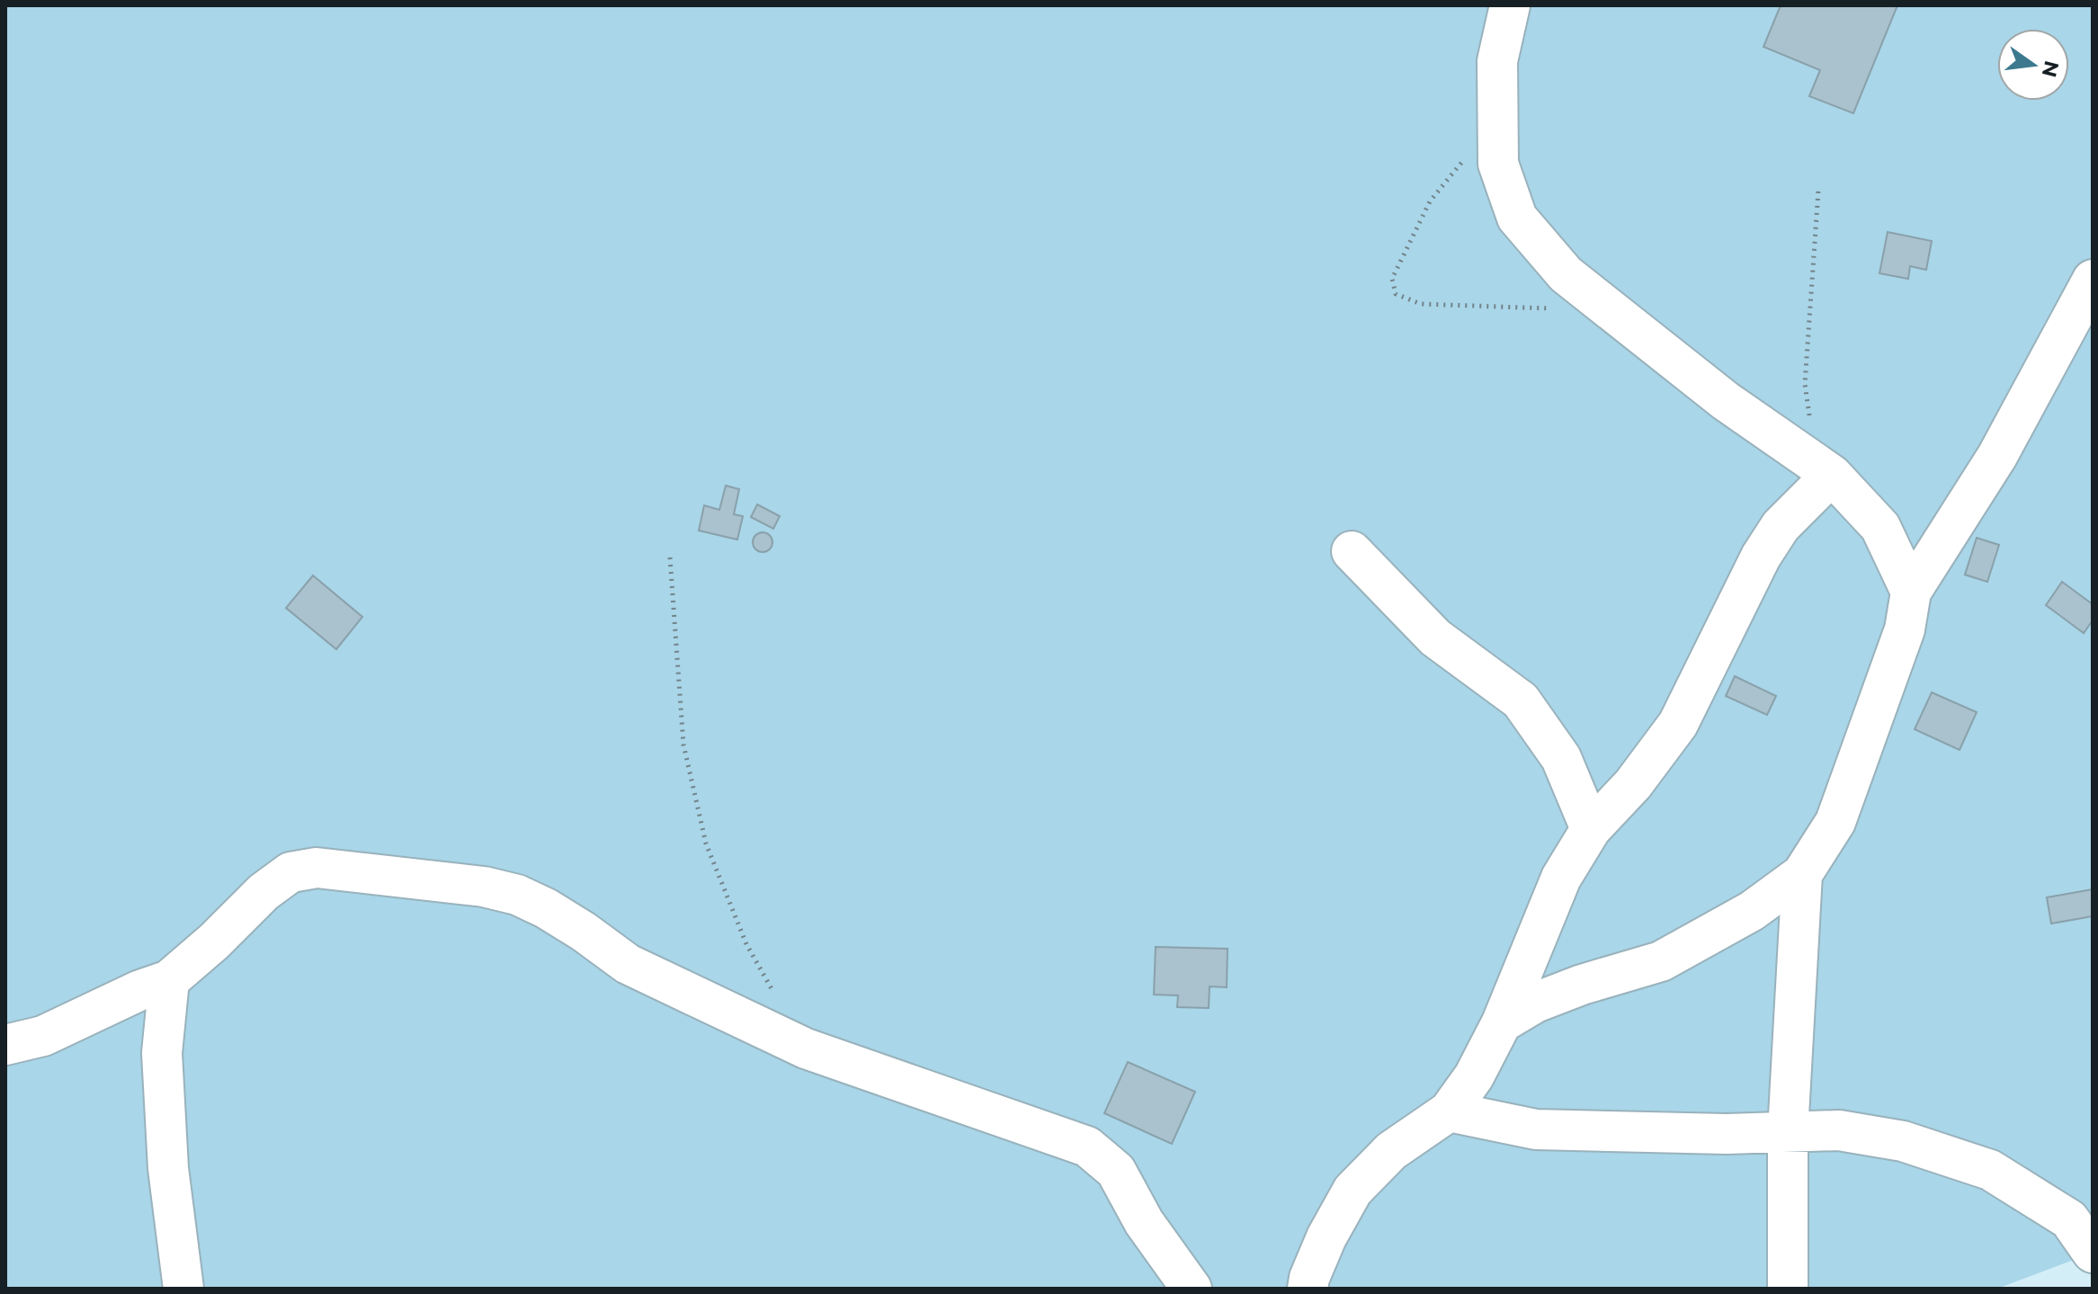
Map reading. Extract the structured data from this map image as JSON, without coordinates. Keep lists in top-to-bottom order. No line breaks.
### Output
{"north":"right"}
